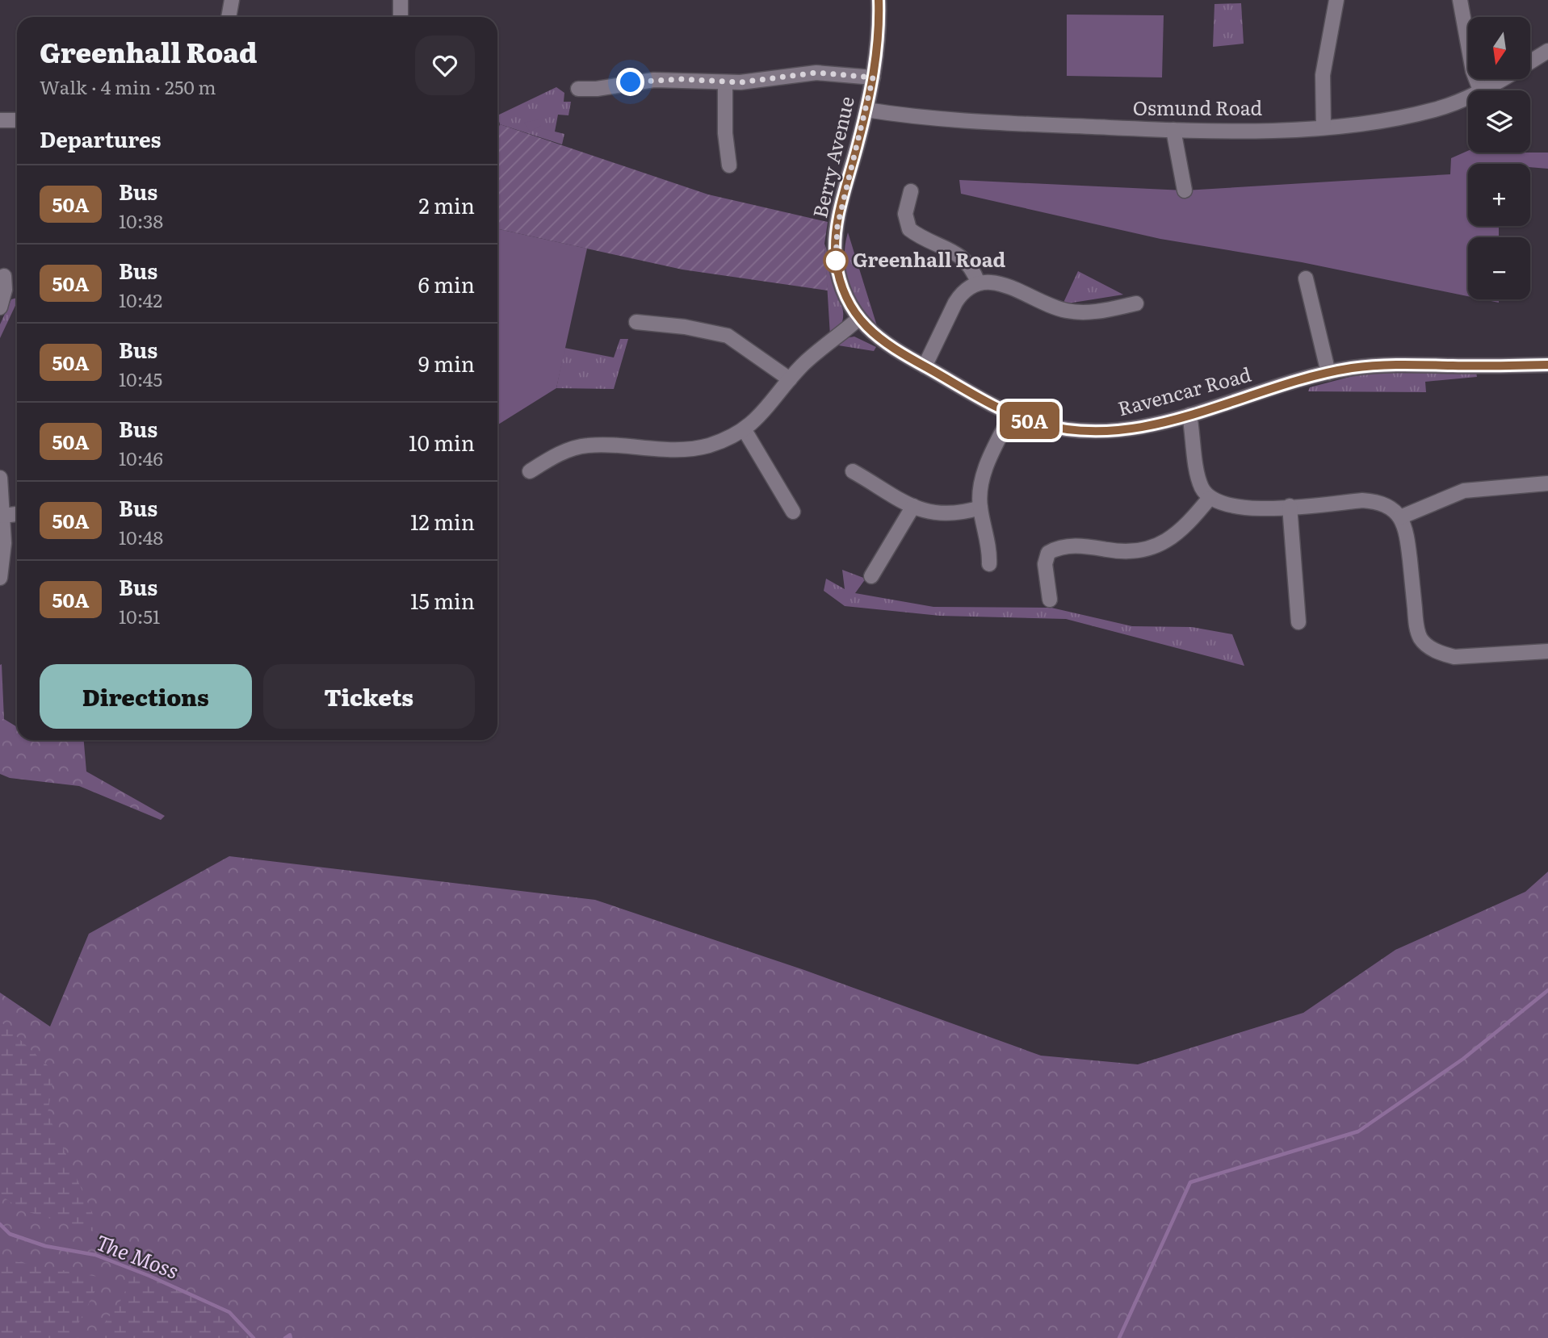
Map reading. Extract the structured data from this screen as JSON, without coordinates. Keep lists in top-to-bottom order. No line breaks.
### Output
{"streets":{"street":["Osmund Road","Berry Avenue","Ravencar Road"]},"crossings":[["Osmund Road","Berry Avenue"],["Berry Avenue","Ravencar Road"]],"water":["The Moss"],"places":["Greenhall Road"],"lines":["bus line 50A"],"north":"bottom","page":{"on_map":"50A","map_buttons":["+","−"],"heading":[["Greenhall Road","Walk · 4 min · 250 m"],"Departures"],"list":[{"mark":"50A","name":"Bus","note":"10:38","value":"2 min"},{"mark":"50A","name":"Bus","note":"10:42","value":"6 min"},{"mark":"50A","name":"Bus","note":"10:45","value":"9 min"},{"mark":"50A","name":"Bus","note":"10:46","value":"10 min"},{"mark":"50A","name":"Bus","note":"10:48","value":"12 min"},{"mark":"50A","name":"Bus","note":"10:51","value":"15 min"}],"buttons":["Directions","Tickets"]}}
